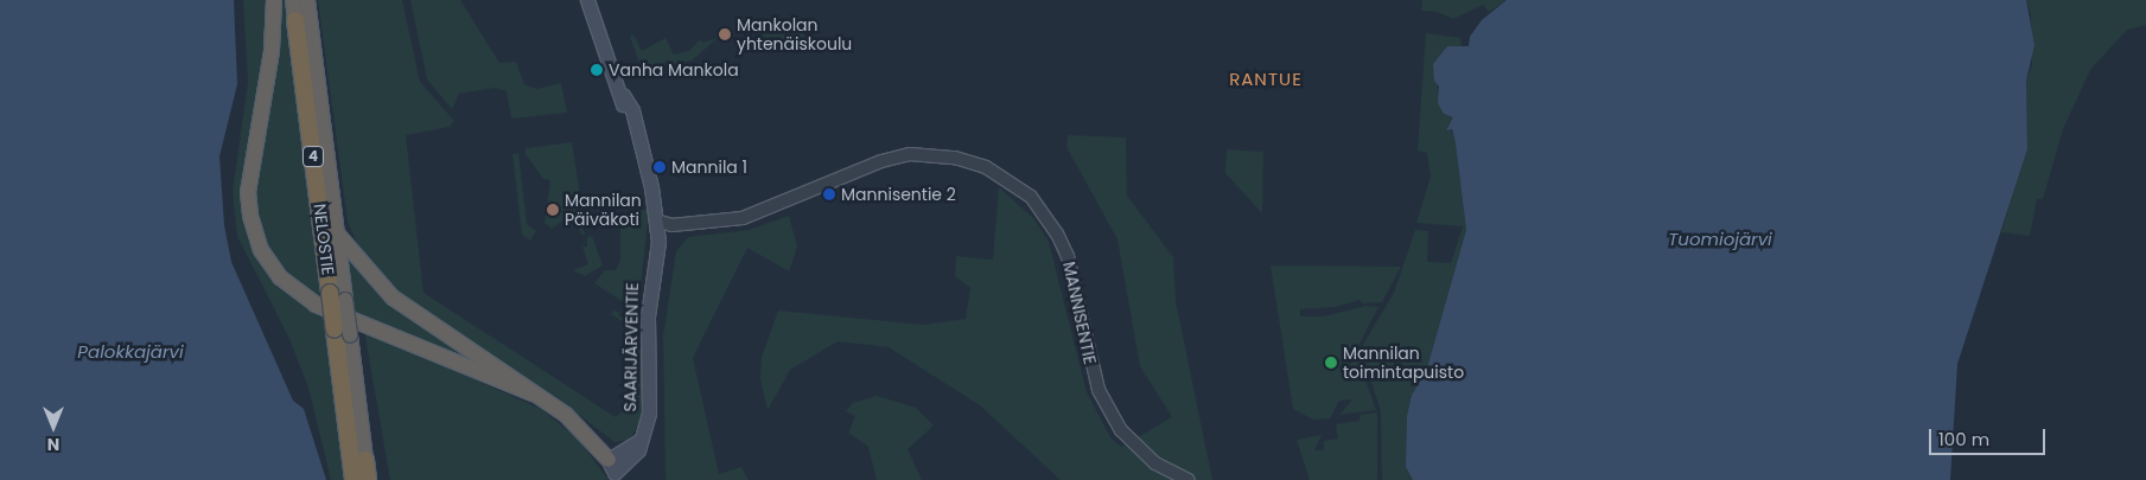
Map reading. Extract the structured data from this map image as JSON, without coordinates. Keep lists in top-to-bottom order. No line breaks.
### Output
{"streets":{"highway":["4","NELOSTIE"],"main road":["SAARIJÄRVENTIE"],"street":["MANNISENTIE"]},"crossings":[["MANNISENTIE","SAARIJÄRVENTIE"]],"districts":["RANTUE"],"water":["Tuomiojärvi","Palokkajärvi"],"places":["Mankolan yhtenäiskoulu","Vanha Mankola","Mannila 1","Mannisentie 2","Mannilan Päiväkoti","Mannilan toimintapuisto"],"scale_bar":"100 m","north":"bottom"}
